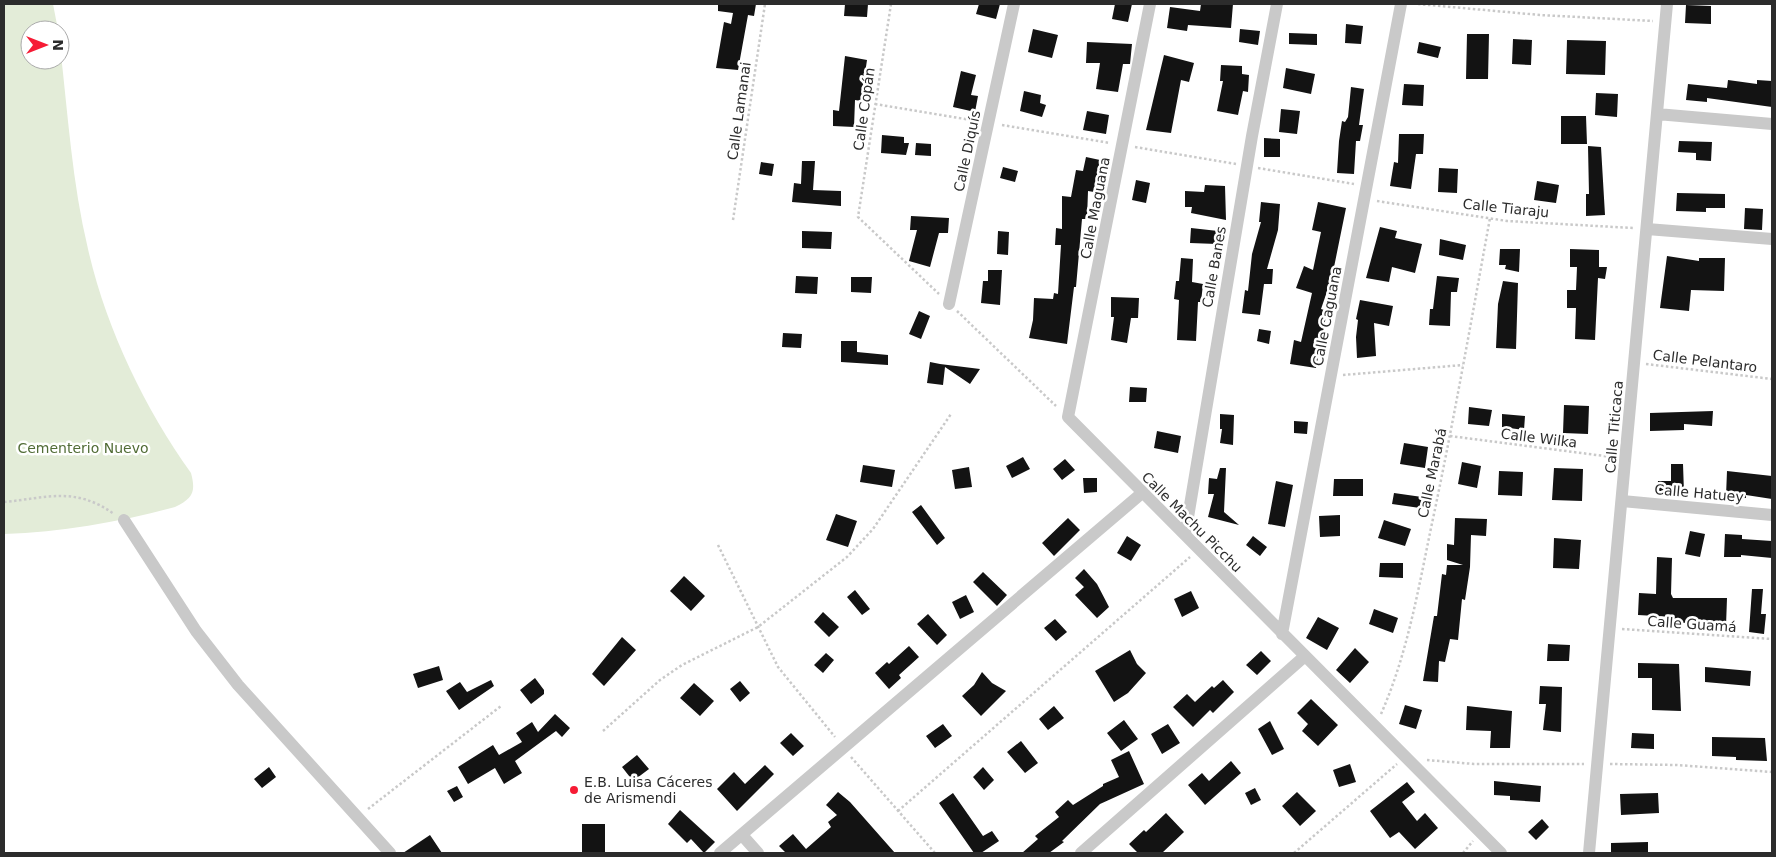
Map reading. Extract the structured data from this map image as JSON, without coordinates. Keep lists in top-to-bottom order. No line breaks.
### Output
{"streets":{"street":["Calle Diquís","Calle Maguana","Calle Banes","Calle Caguana","Calle Titicaca","Calle Hatuey","Calle Machu Picchu"],"path":["Calle Copán","Calle Lamanai","Calle Tiaraju","Calle Pelantaro","Calle Wilka","Calle Marabá","Calle Guamá"]},"crossings":[["Calle Copán","Calle Diquís"],["Calle Maguana","Calle Machu Picchu"],["Calle Tiaraju","Calle Caguana"],["Calle Tiaraju","Calle Titicaca"],["Calle Tiaraju","Calle Marabá"],["Calle Banes","Calle Machu Picchu"],["Calle Caguana","Calle Machu Picchu"],["Calle Pelantaro","Calle Titicaca"],["Calle Titicaca","Calle Wilka"],["Calle Titicaca","Calle Hatuey"],["Calle Titicaca","Calle Guamá"],["Calle Wilka","Calle Marabá"],["Calle Marabá","Calle Machu Picchu"]],"parks":["Cementerio Nuevo"],"places":["E.B. Luisa Cáceres de Arismendi"],"north":"right"}
